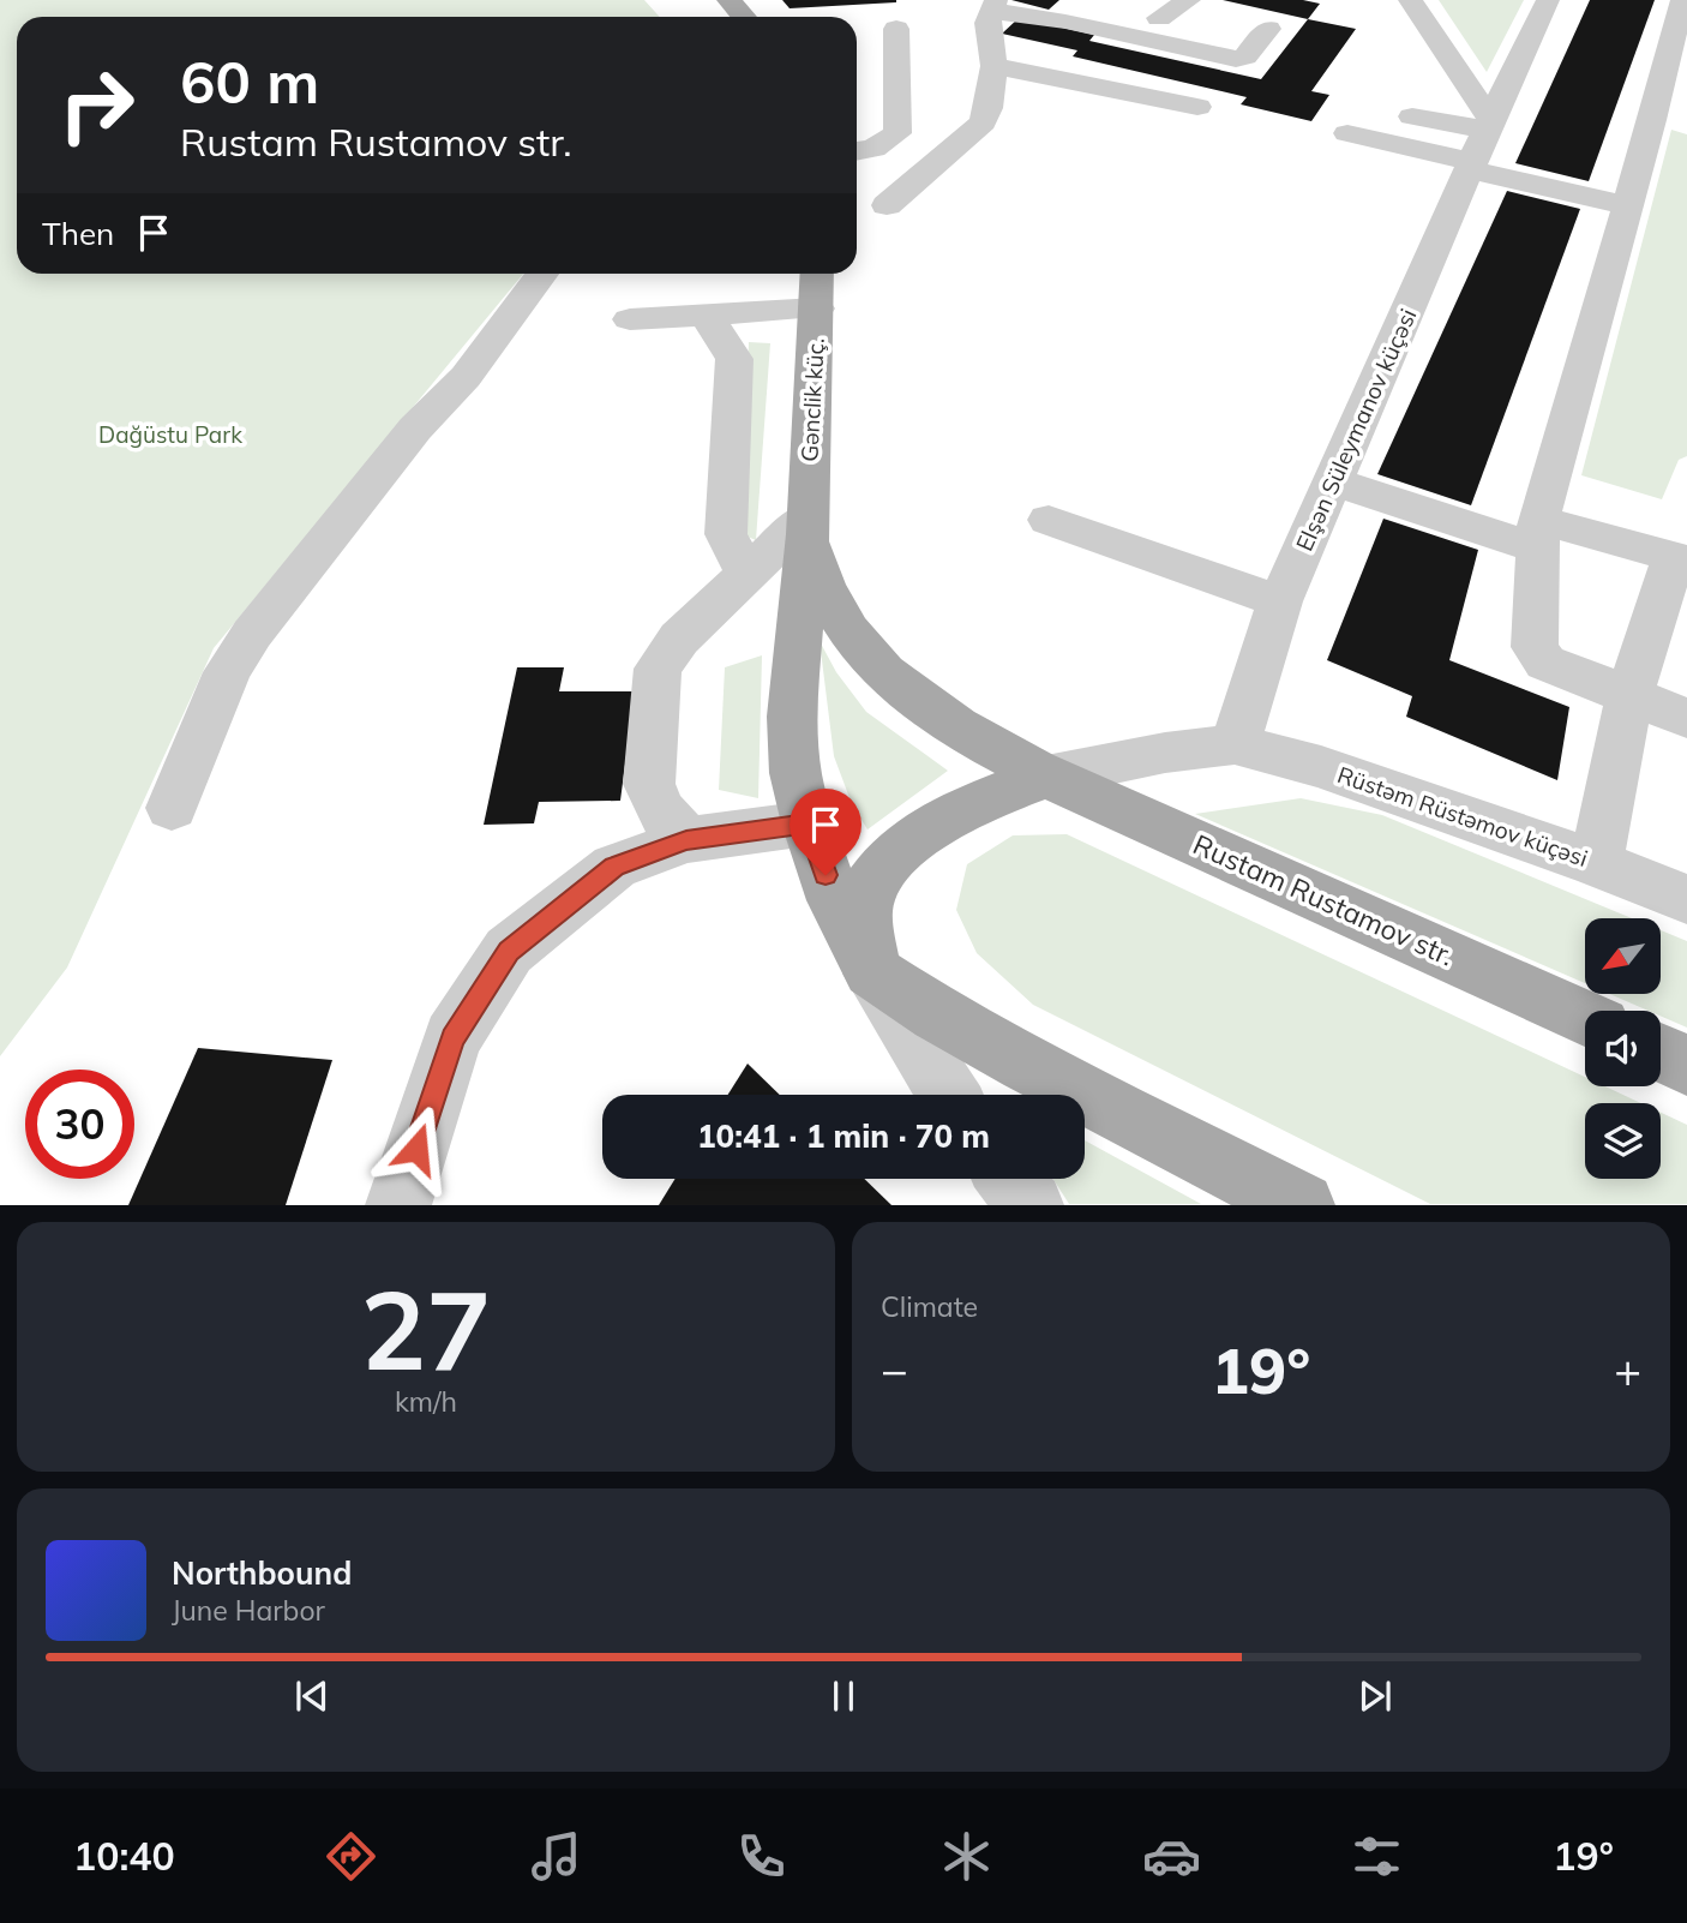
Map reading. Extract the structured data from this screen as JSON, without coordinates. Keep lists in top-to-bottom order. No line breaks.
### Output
{"streets":{"main road":["Gənclik küç.","Rustam Rustamov str."],"street":["Elşən Süleymanov küçəsi","Rüstəm Rüstəmov küçəsi"]},"crossings":[["Gənclik küç.","Rustam Rustamov str."],["Elşən Süleymanov küçəsi","Rüstəm Rüstəmov küçəsi"]],"parks":["Dağüstu Park"],"north":"bottom left","page":{"turn":["60 m","Rustam Rustamov str."],"then":"Then","limit":"30","trip":"10:41 · 1 min · 70 m","tile":[["27","km/h"],"Climate"],"heat":["−","19°","+"],"song":["Northbound","June Harbor"],"tabs":["10:40","19°"]}}
